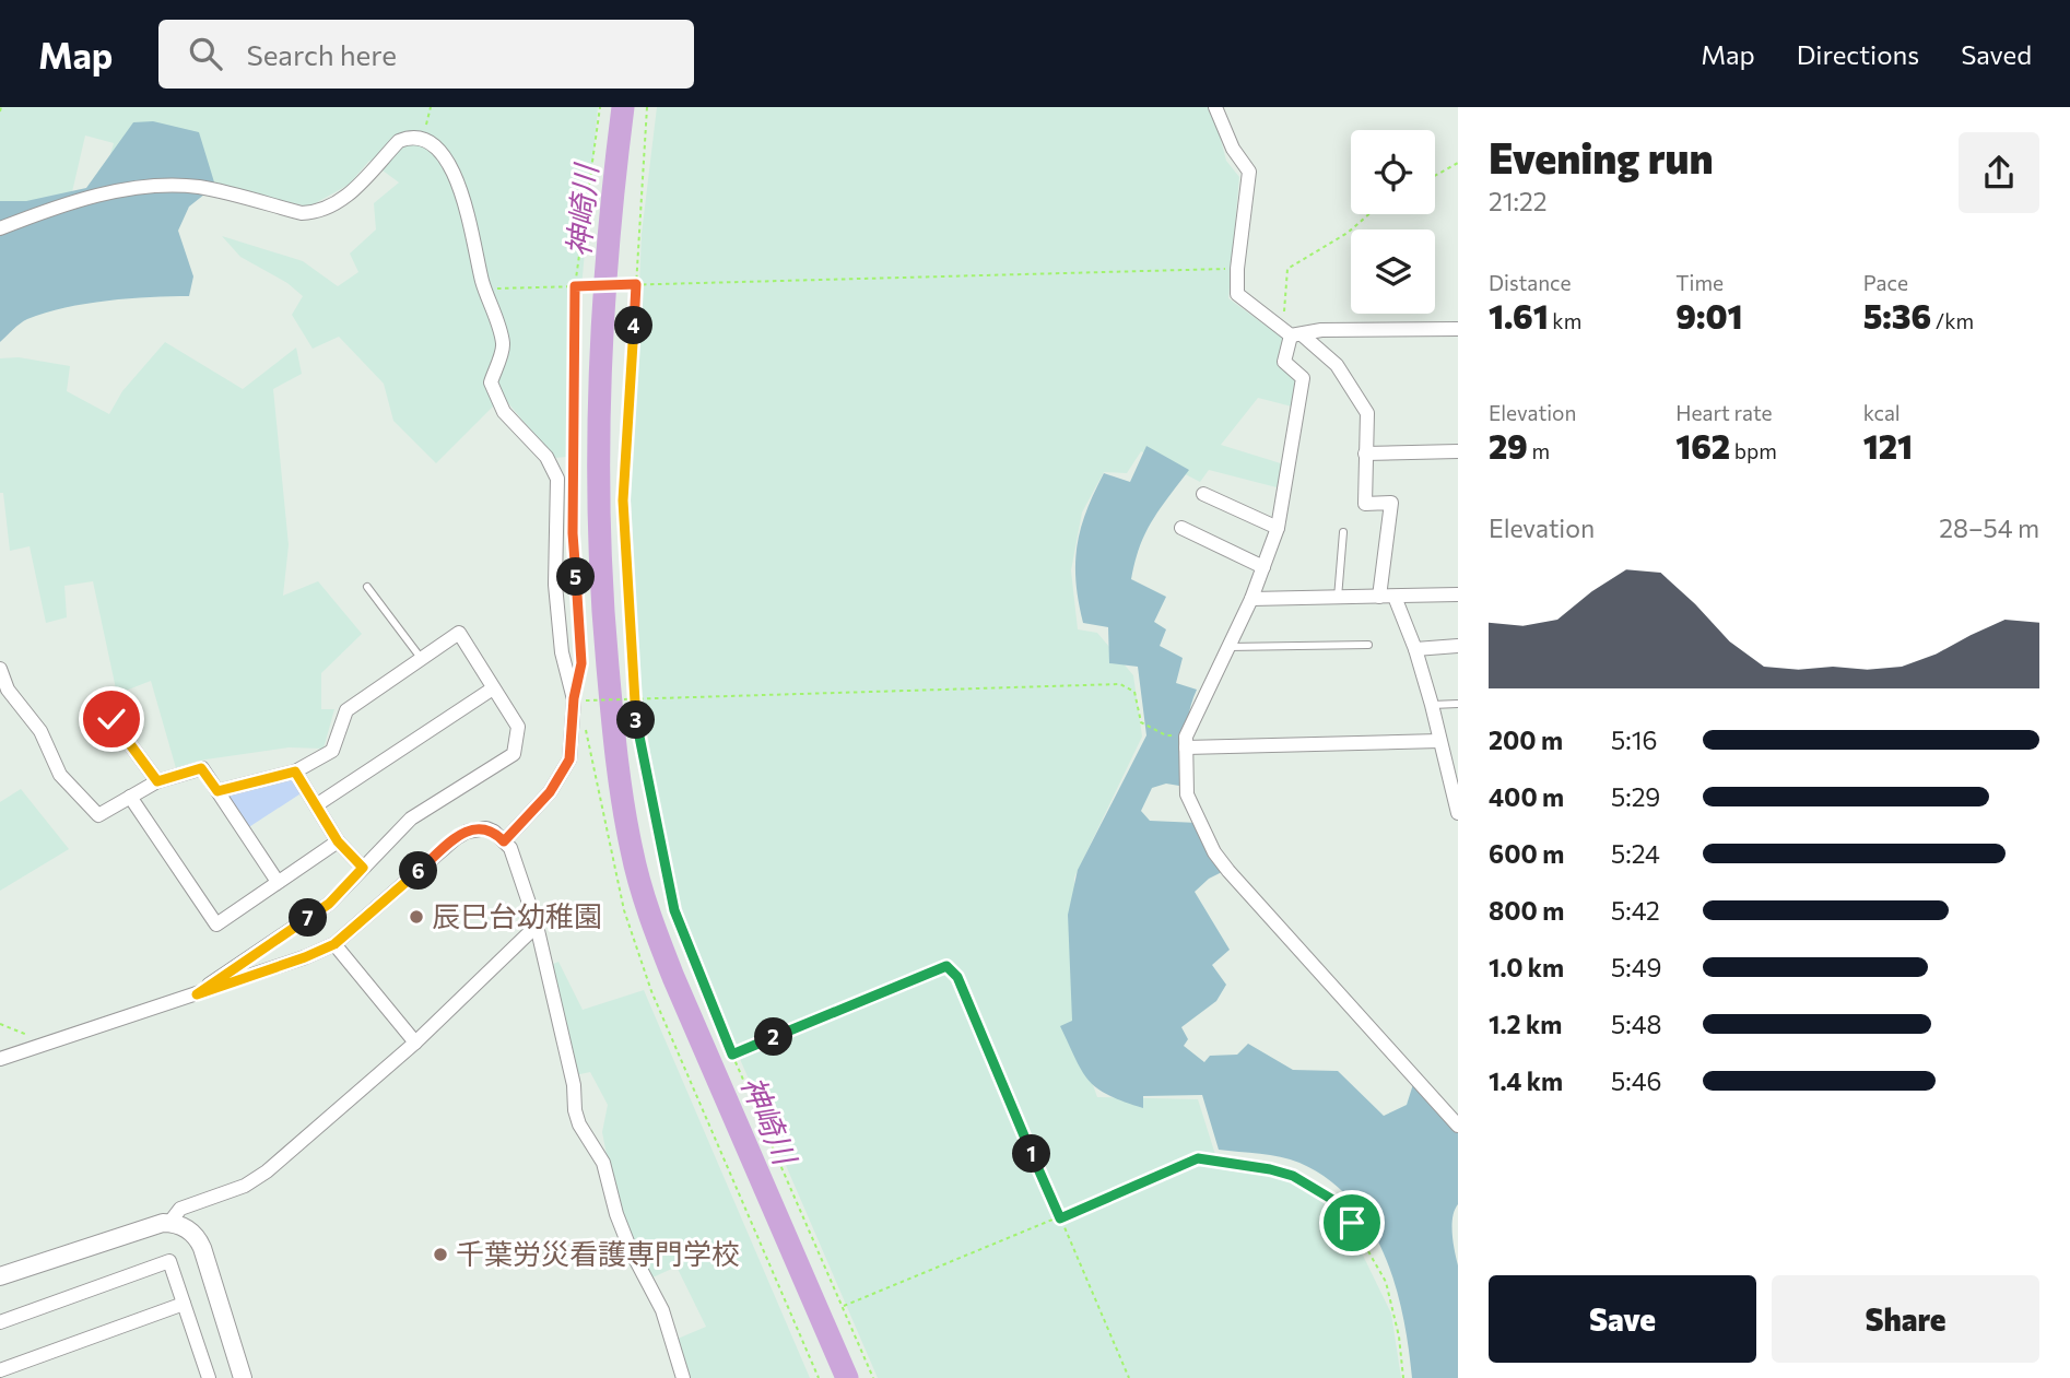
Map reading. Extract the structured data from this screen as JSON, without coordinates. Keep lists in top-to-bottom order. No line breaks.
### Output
{"water":["神崎川"],"places":["辰巳台幼稚園","千葉労災看護専門学校"],"page":{"header":"Map","search":"Search here","nav":["Map","Directions","Saved"],"heading":["Evening run","21:22"],"stats":[["Distance","1.61 km"],["Time","9:01"],["Pace","5:36 /km"],["Elevation","29 m"],["Heart rate","162 bpm"],["kcal","121"]],"pins":["4","5","3","6","7","2","1"],"chart":["Elevation","28–54 m"],"list":[{"name":"200 m","note":"5:16"},{"name":"400 m","note":"5:29"},{"name":"600 m","note":"5:24"},{"name":"800 m","note":"5:42"},{"name":"1.0 km","note":"5:49"},{"name":"1.2 km","note":"5:48"},{"name":"1.4 km","note":"5:46"}],"buttons":["Save","Share"]}}
